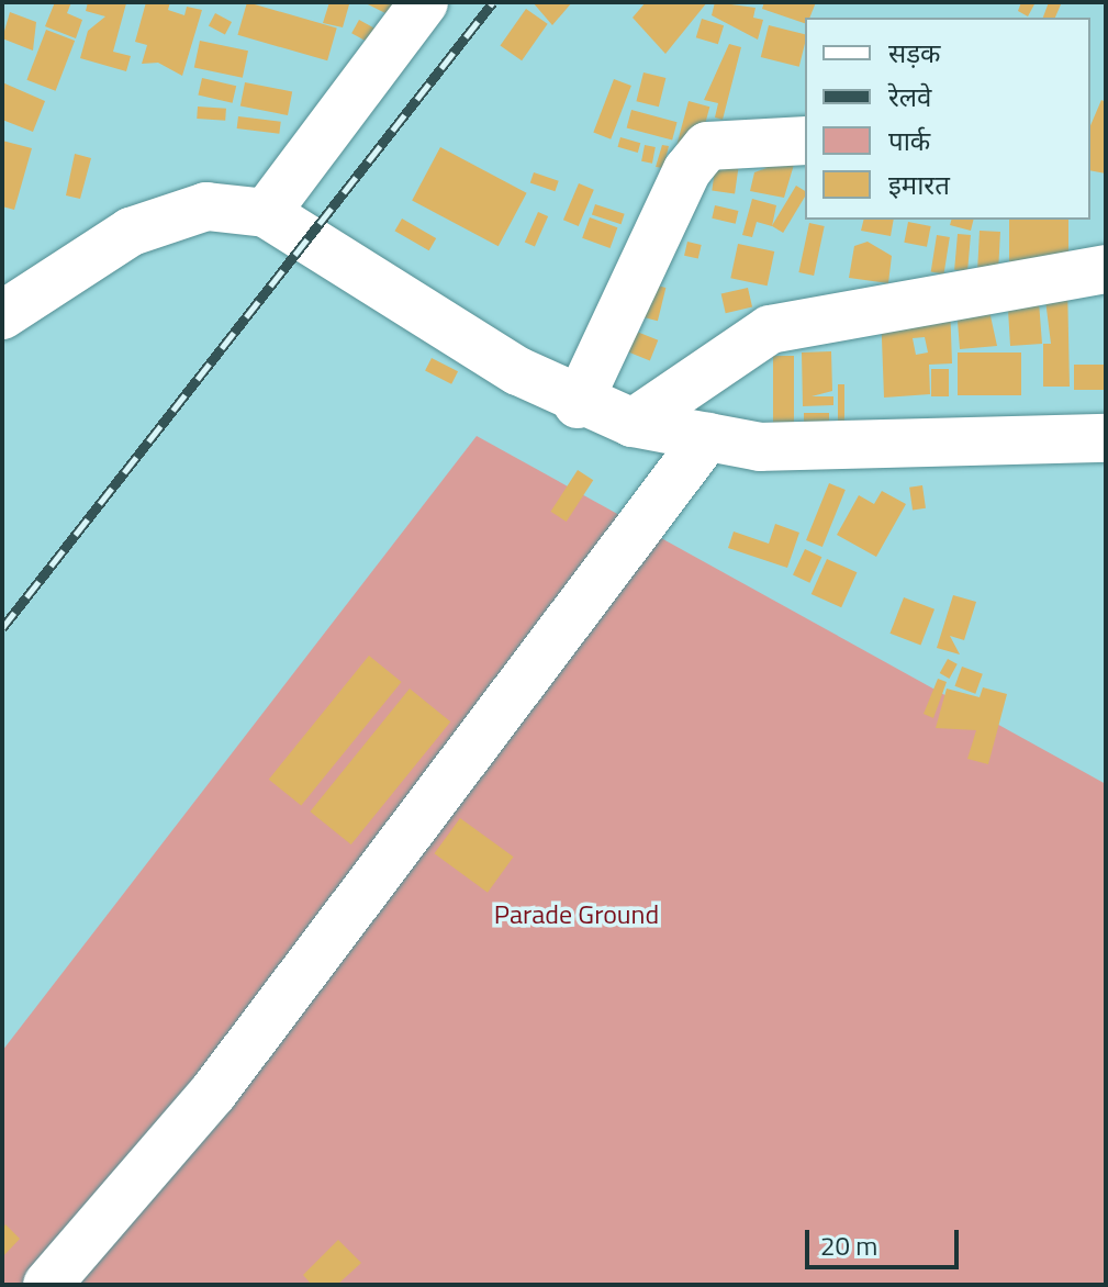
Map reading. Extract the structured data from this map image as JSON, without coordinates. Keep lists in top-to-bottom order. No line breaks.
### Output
{"parks":["Parade Ground"],"legend":["सड़क","रेलवे","पार्क","इमारत"],"scale_bar":"20 m"}
